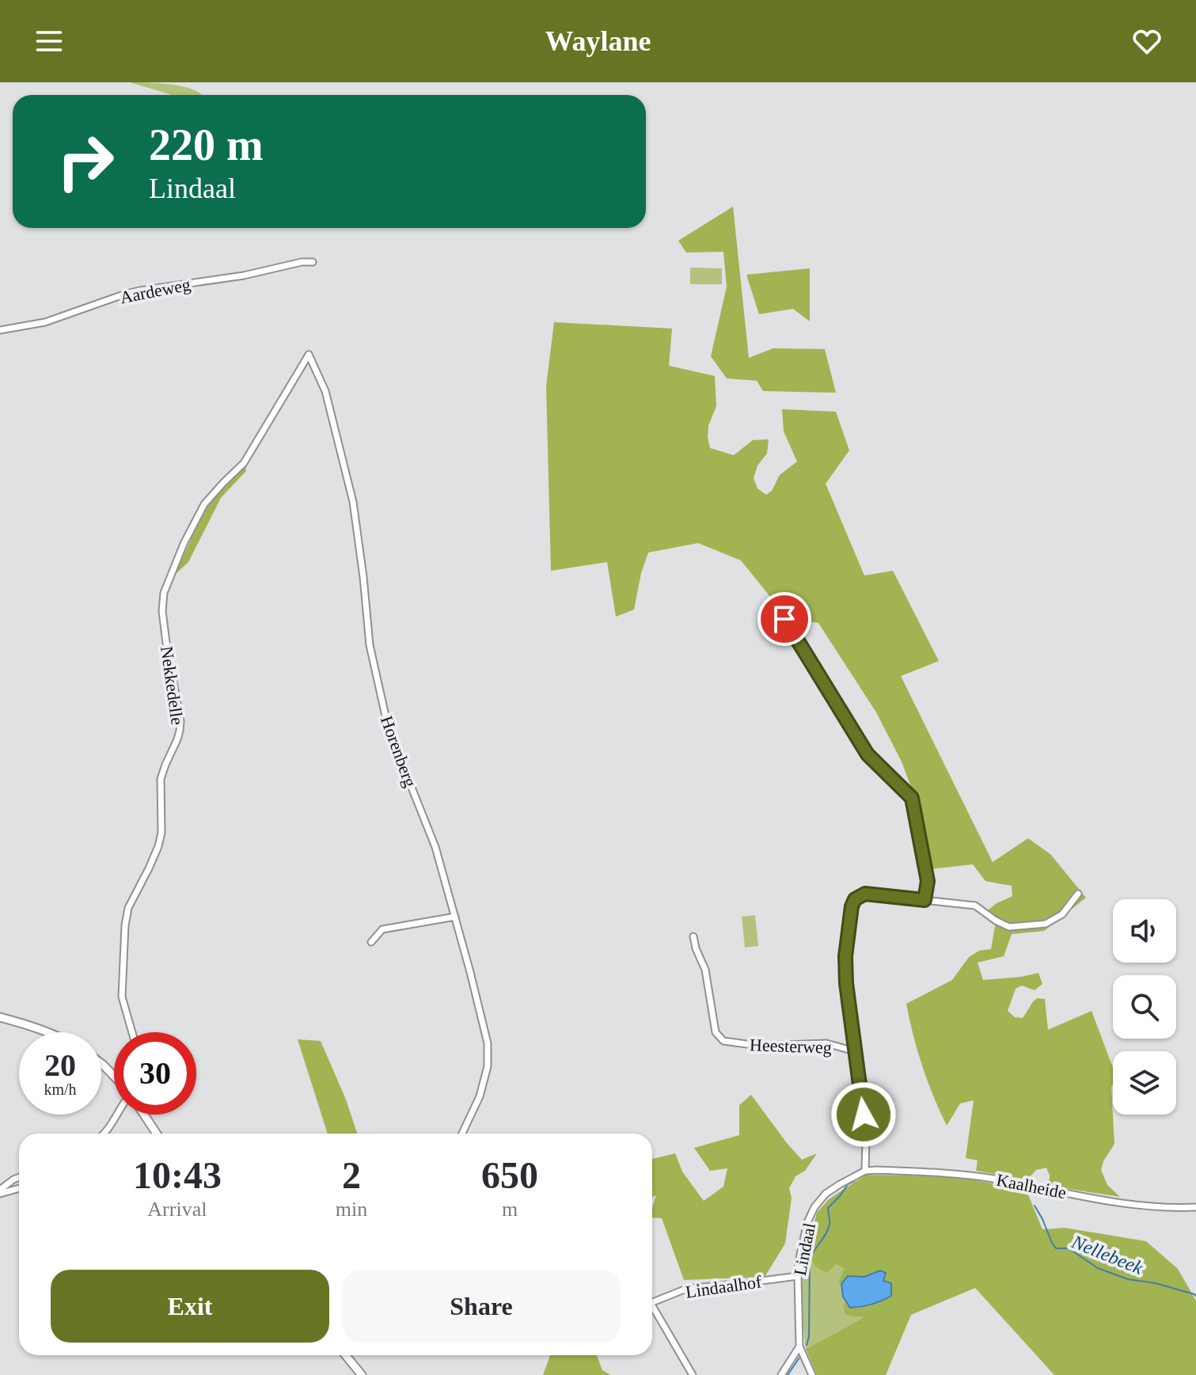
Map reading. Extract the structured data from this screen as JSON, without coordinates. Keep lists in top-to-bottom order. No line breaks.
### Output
{"streets":{"street":["Aardeweg","Nekkedelle","Horenberg","Heesterweg","Kaalheide","Lindaal","Lindaalhof"]},"crossings":[["Nekkedelle","Horenberg"],["Kaalheide","Lindaal"],["Lindaal","Lindaalhof"]],"water":["Nellebeek"],"page":{"header":"Waylane","turn":["220 m","Lindaal"],"speed":"20 km/h","limit":"30","eta":["10:43","Arrival","2","min","650","m"],"buttons":["Exit","Share"]}}
